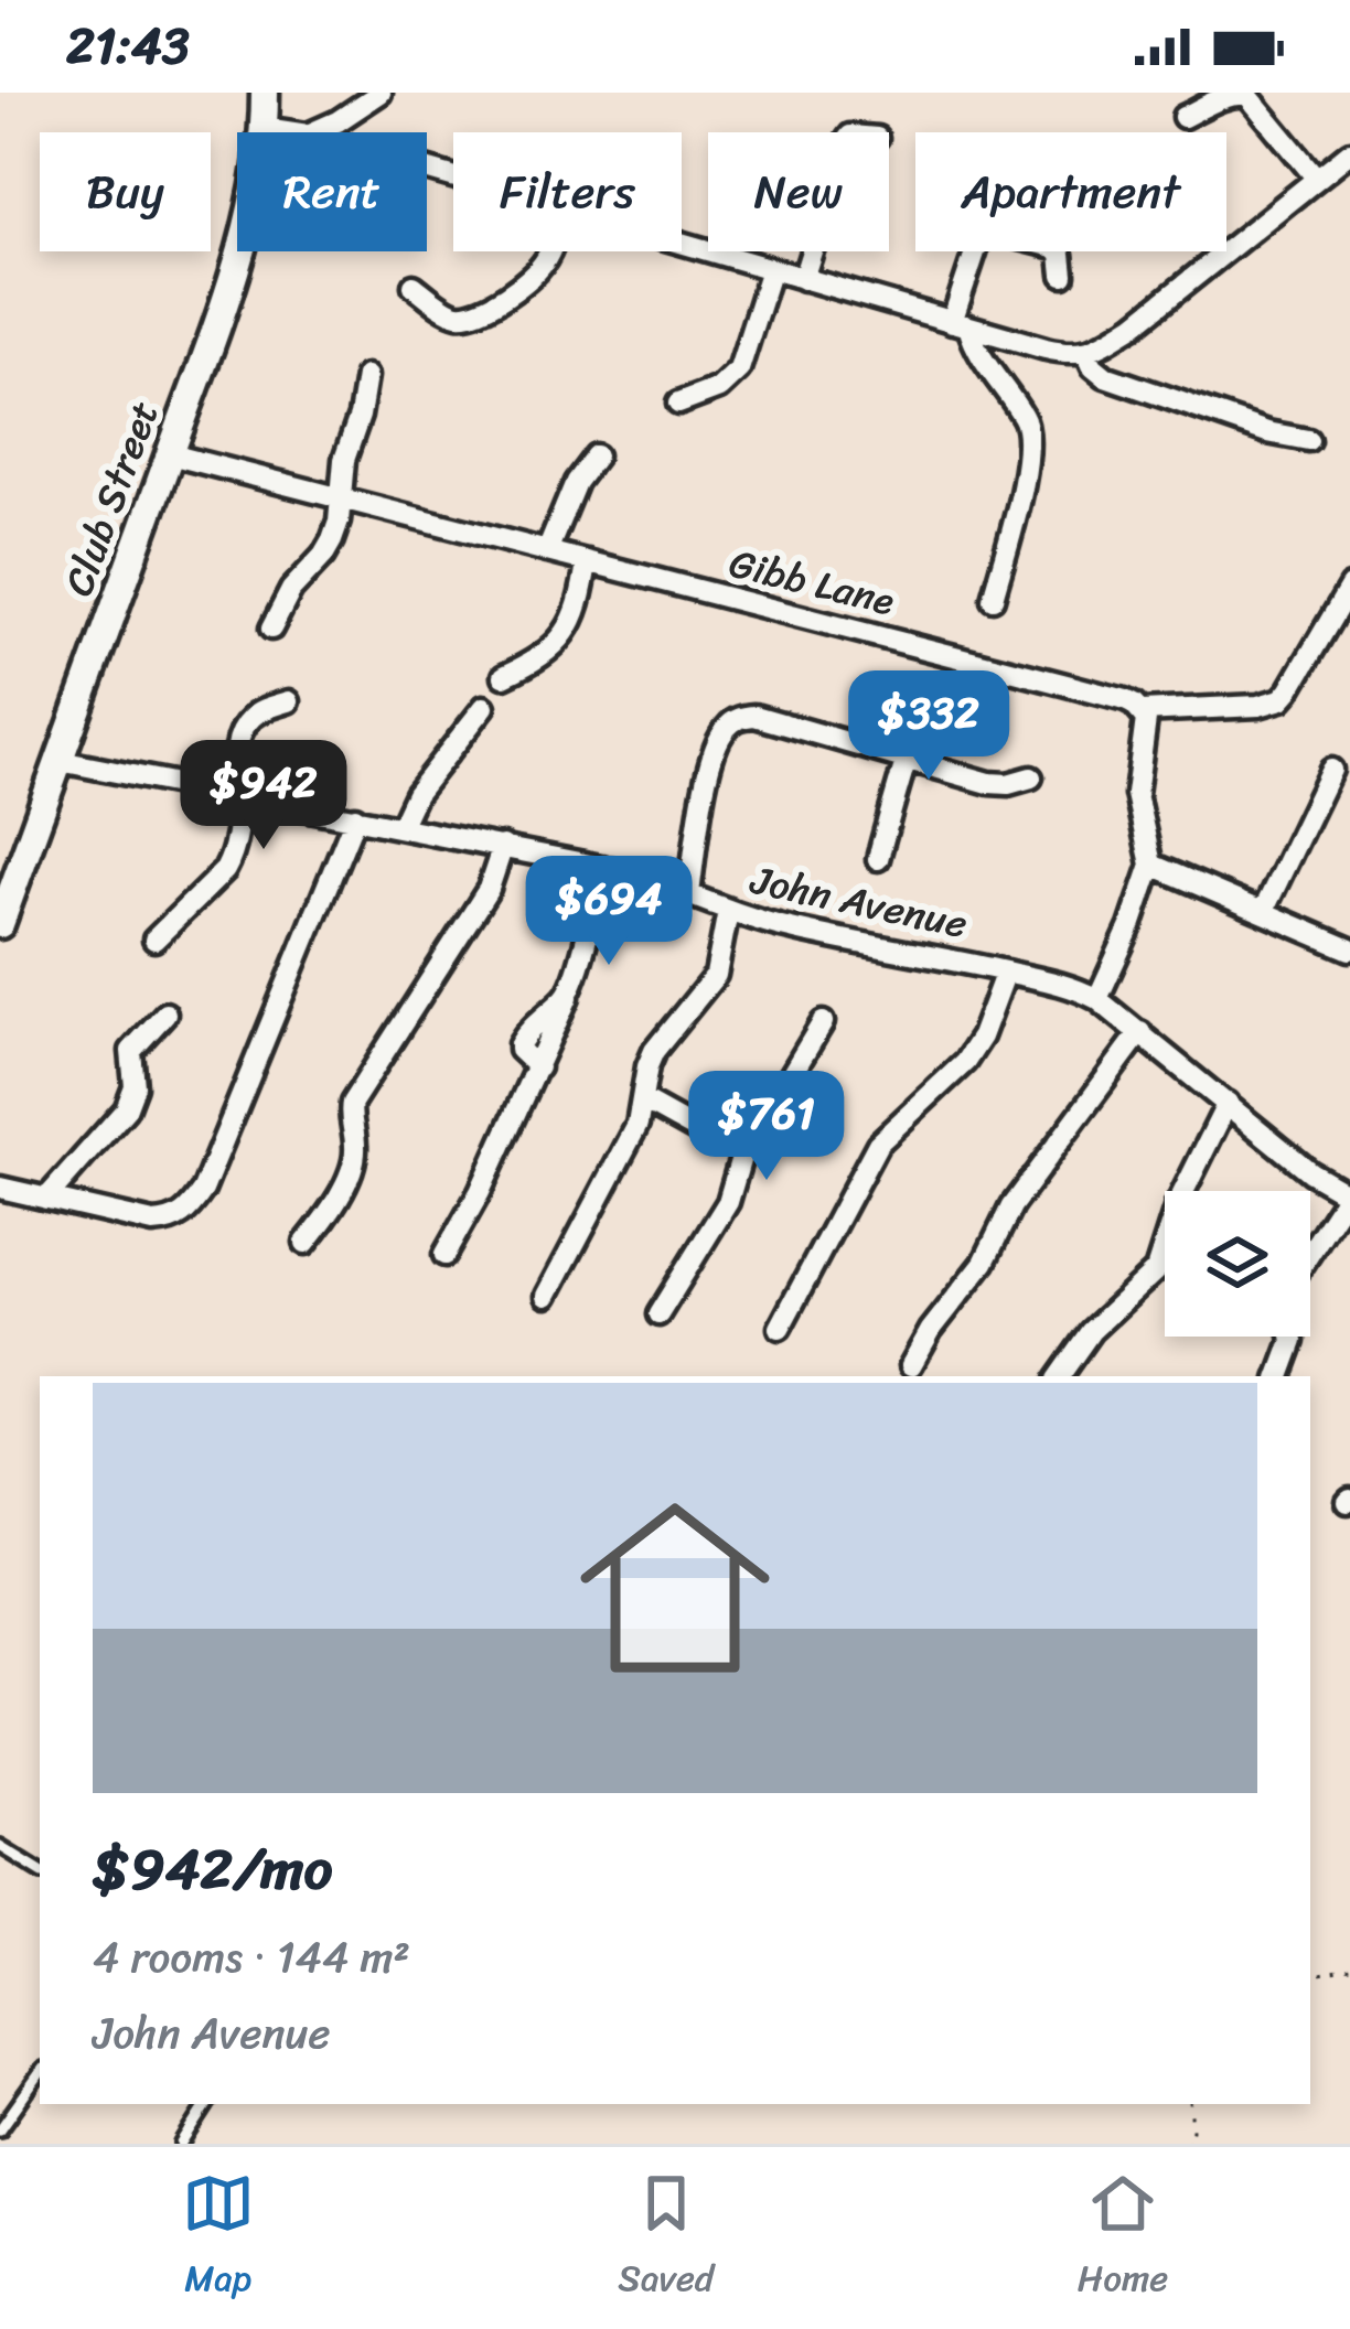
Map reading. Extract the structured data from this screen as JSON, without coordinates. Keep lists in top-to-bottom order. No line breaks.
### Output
{"streets":{"main road":["Club Street"],"street":["Gibb Lane","John Avenue"]},"crossings":[["Club Street","Gibb Lane"],["Club Street","John Avenue"]],"page":{"status":"21:43","chip":["Buy","Rent","Filters","New","Apartment"],"price":["$332","$942","$694","$761"],"list":[{"name":"$942/mo","note":"4 rooms · 144 m² · John Avenue"}],"tabs":["Map","Saved","Home"]}}
